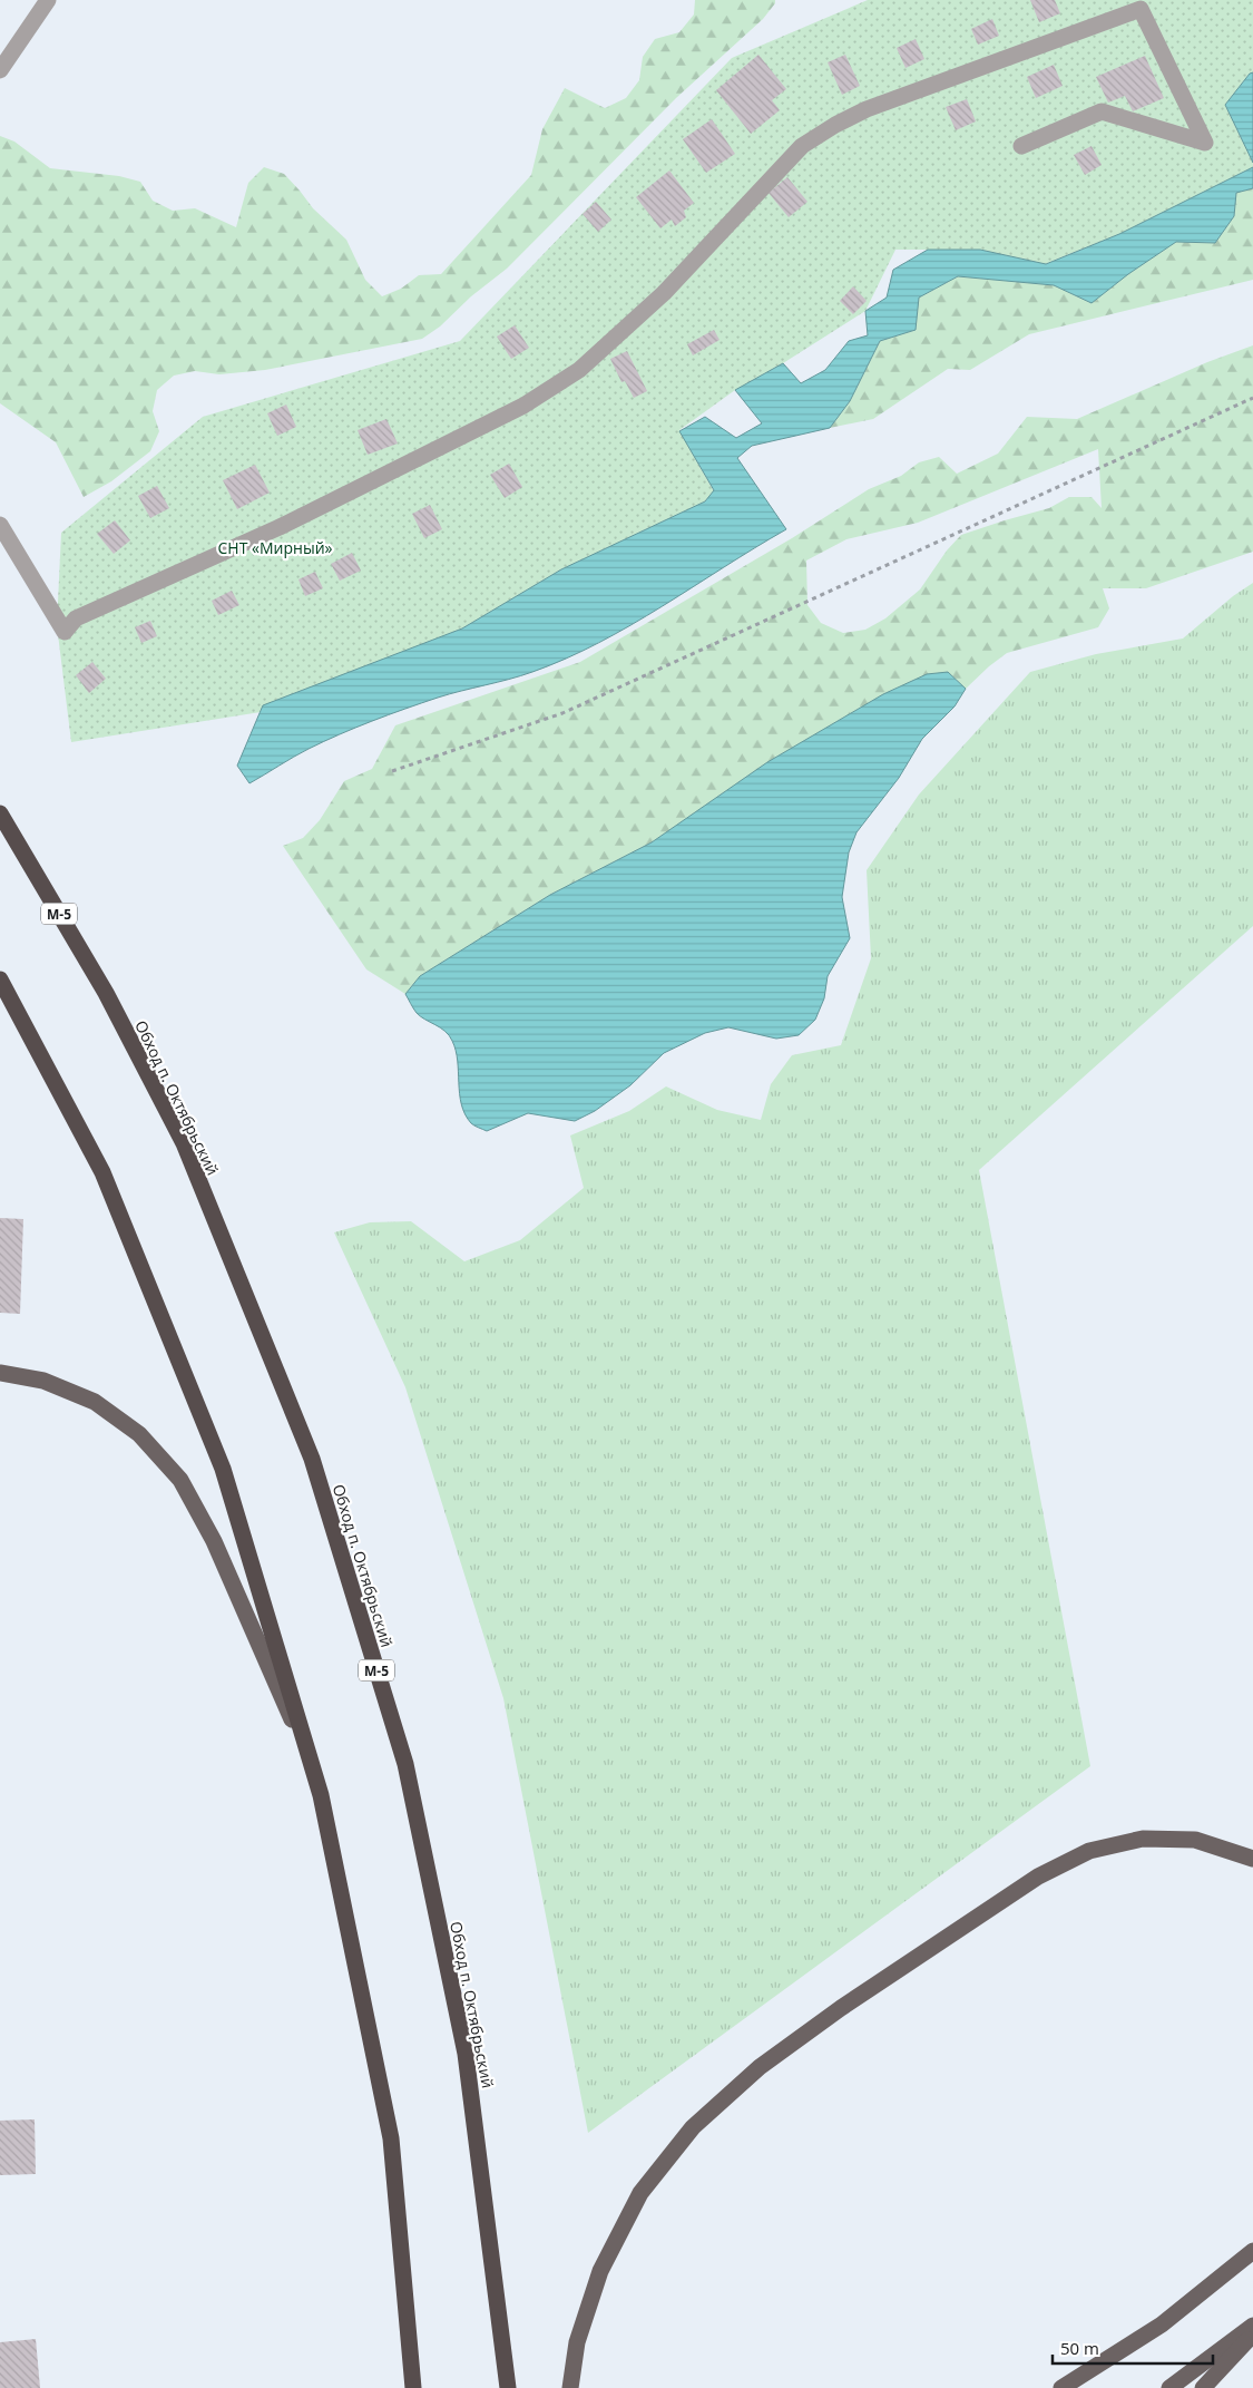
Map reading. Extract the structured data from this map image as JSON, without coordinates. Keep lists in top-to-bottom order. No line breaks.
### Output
{"streets":{"highway":["М-5","Обход п. Октябрьский"]},"parks":["СНТ «Мирный»"],"scale_bar":"50 m"}
